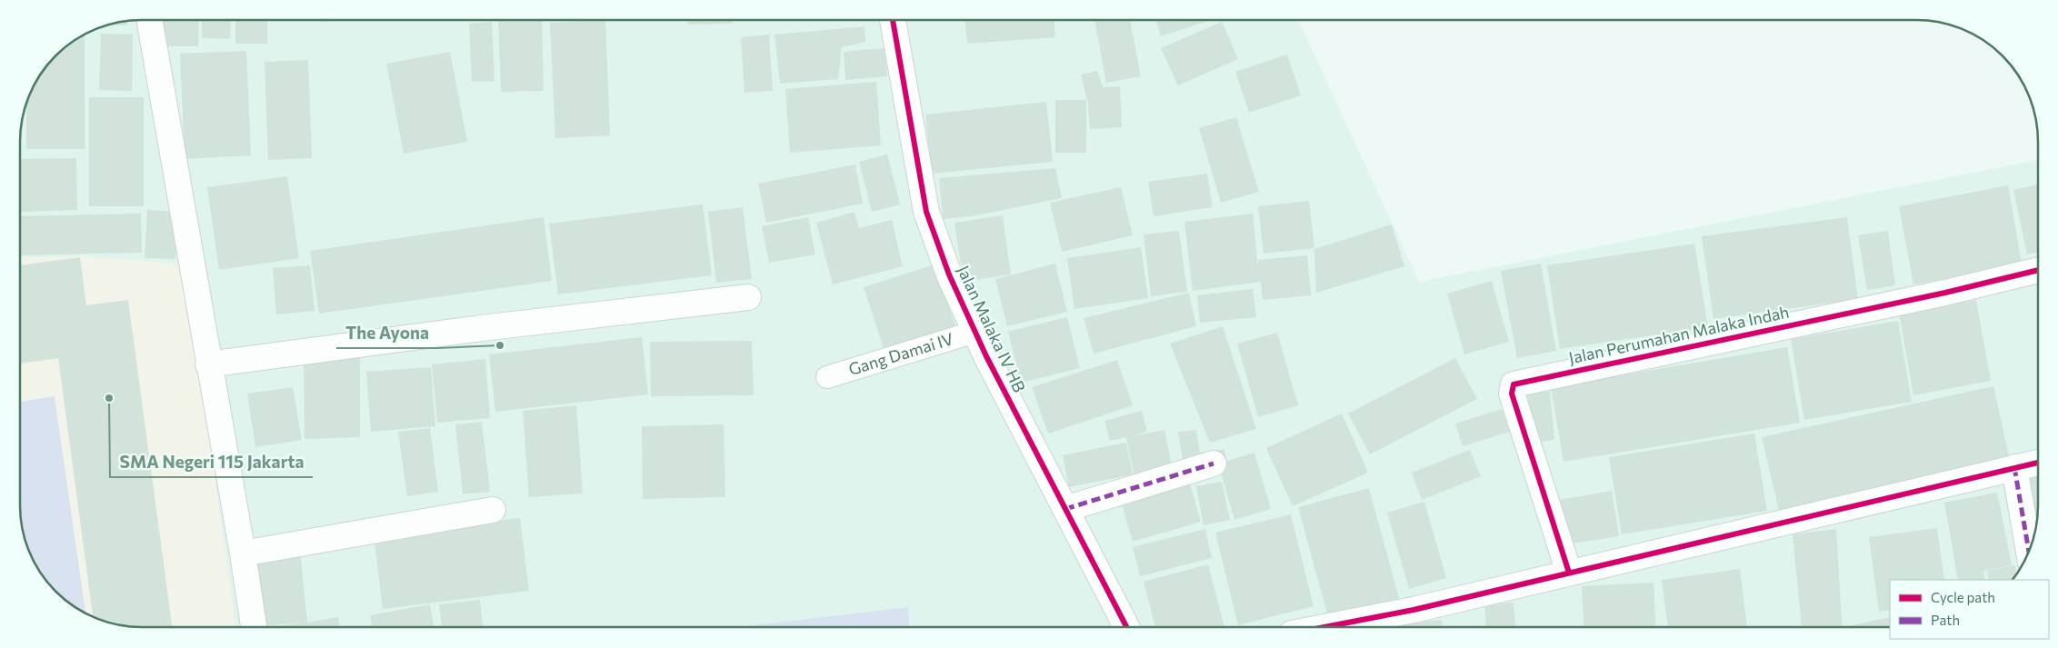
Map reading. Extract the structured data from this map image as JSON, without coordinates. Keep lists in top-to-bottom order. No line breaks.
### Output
{"streets":{"street":["Jalan Malaka IV HB","Jalan Perumahan Malaka Indah"],"lane":["Gang Damai IV"]},"crossings":[["Jalan Malaka IV HB","Gang Damai IV"]],"places":["The Ayona","SMA Negeri 115 Jakarta"],"legend":["Cycle path","Path"]}
